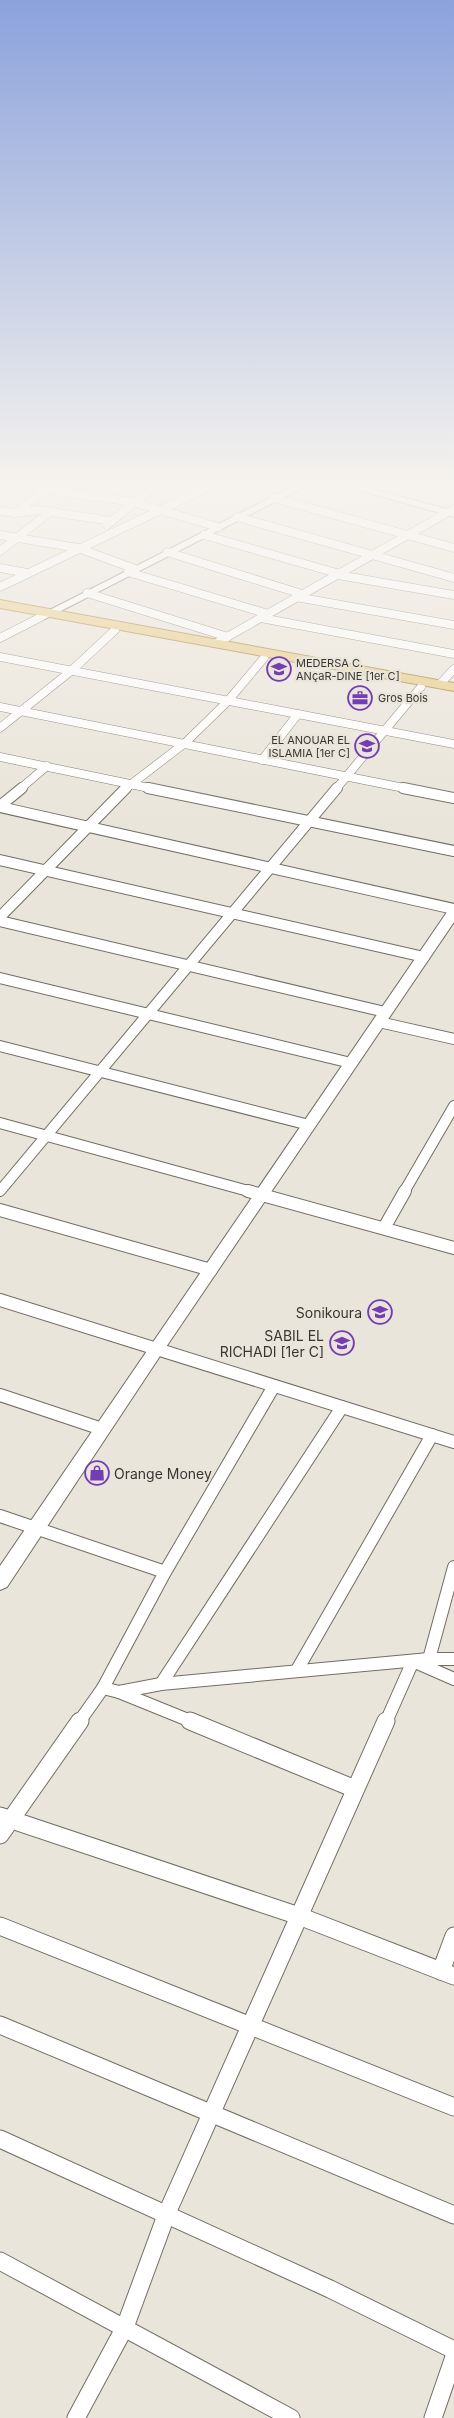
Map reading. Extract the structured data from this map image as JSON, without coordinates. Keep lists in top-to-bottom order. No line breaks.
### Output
{"places":{"school or university":["MEDERSA C. ANçaR-DINE [1er C]","EL ANOUAR EL ISLAMIA [1er C]","Sonikoura","SABIL EL RICHADI [1er C]"],"office":["Gros Bois"],"shop":["Orange Money"]}}
